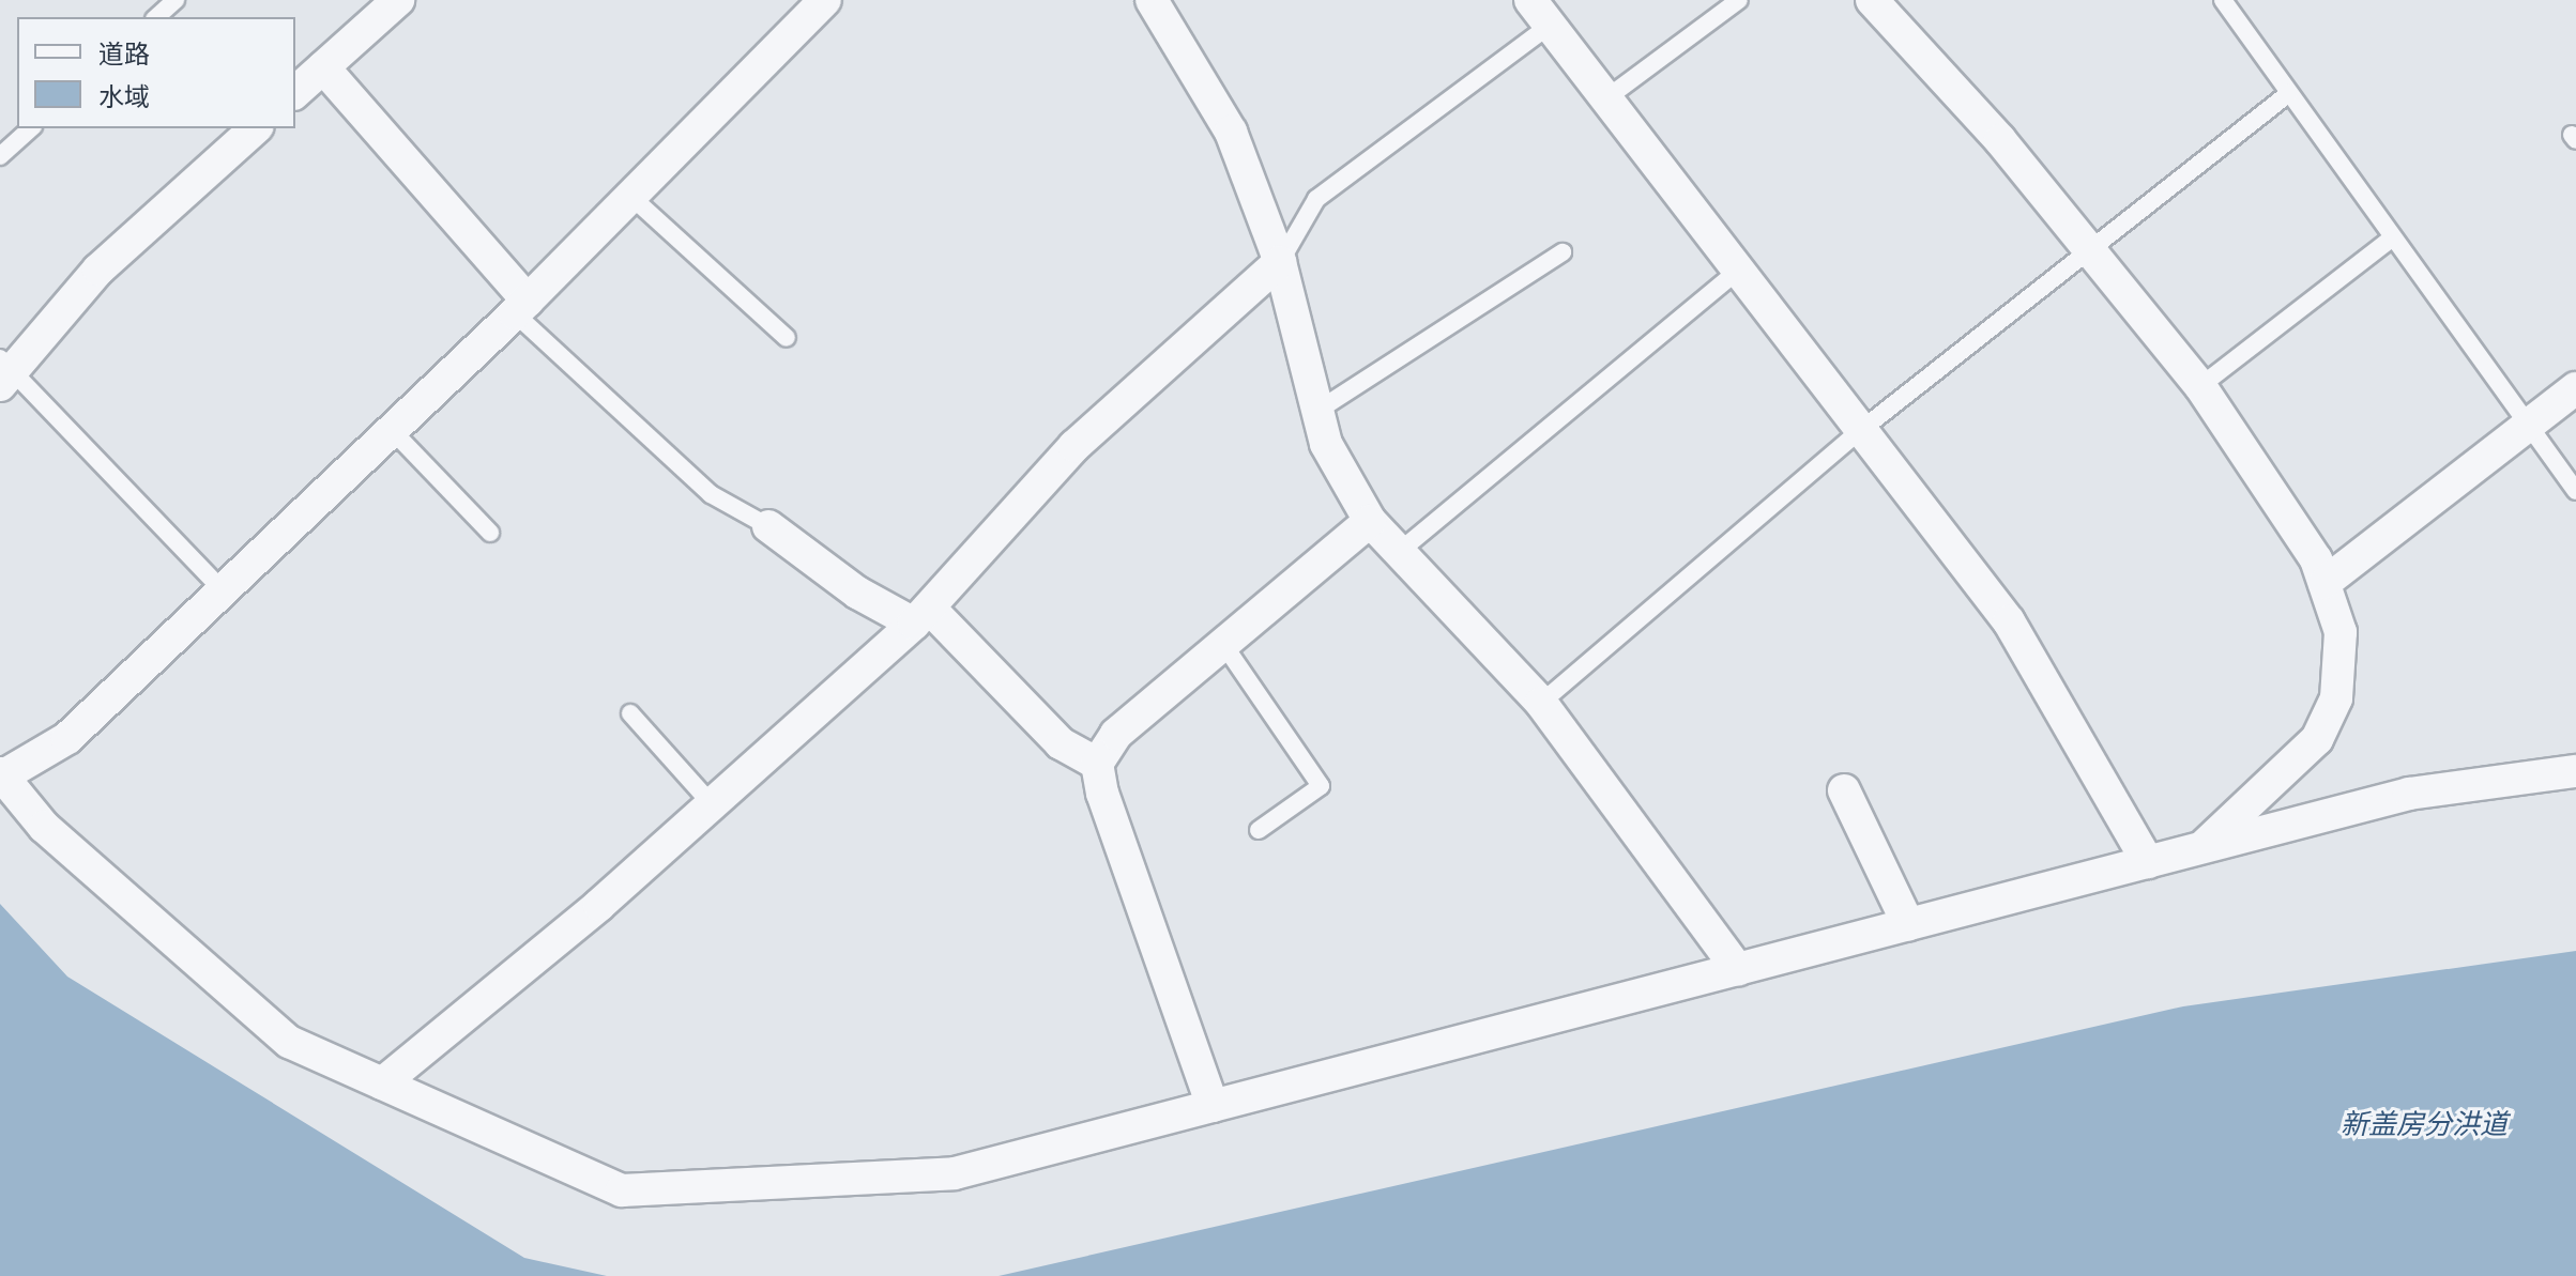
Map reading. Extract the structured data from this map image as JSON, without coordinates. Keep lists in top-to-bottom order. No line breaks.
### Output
{"water":["新盖房分洪道"],"legend":["道路","水域"]}
